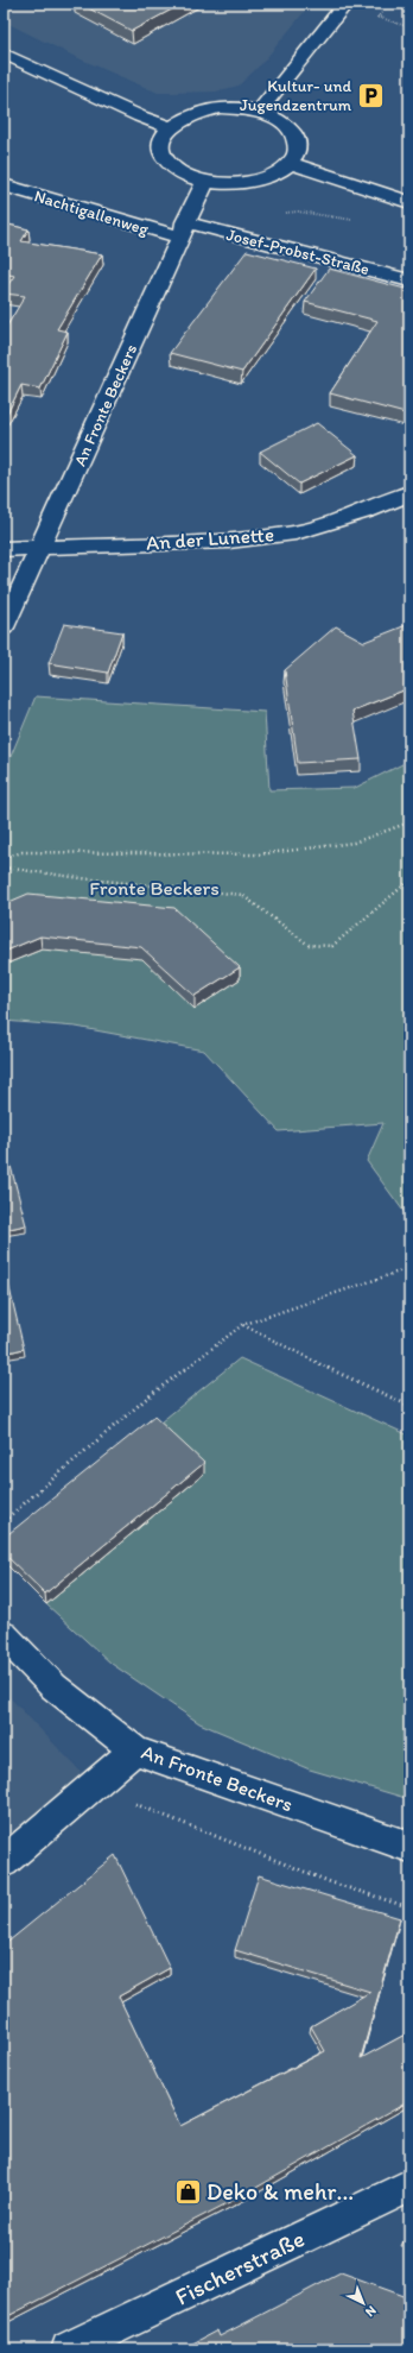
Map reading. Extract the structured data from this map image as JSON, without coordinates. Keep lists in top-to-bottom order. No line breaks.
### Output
{"streets":{"street":["Nachtigallenweg","Josef-Probst-Straße","An Fronte Beckers","An der Lunette","Fischerstraße"]},"crossings":[["Nachtigallenweg","Josef-Probst-Straße"],["Nachtigallenweg","An Fronte Beckers"],["Josef-Probst-Straße","An Fronte Beckers"],["An Fronte Beckers","An der Lunette"]],"parks":["Fronte Beckers"],"places":{"parking":["Kultur- und Jugendzentrum"],"shop":["Deko & mehr..."]},"north":"bottom right"}
